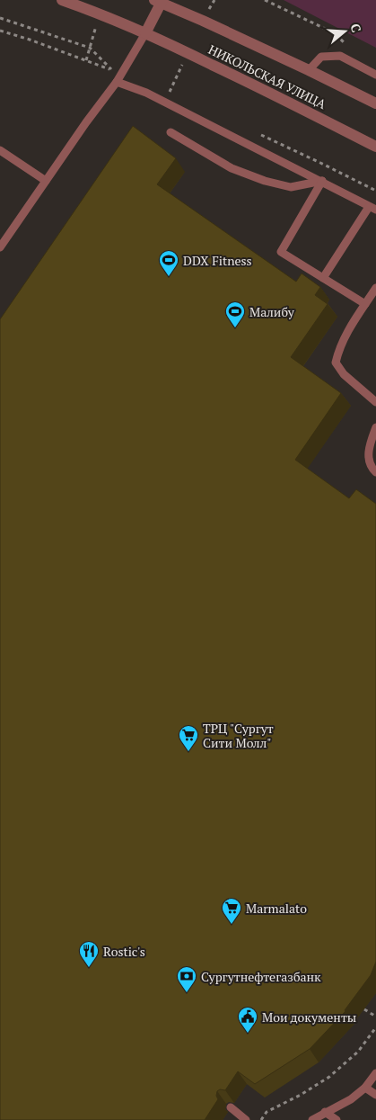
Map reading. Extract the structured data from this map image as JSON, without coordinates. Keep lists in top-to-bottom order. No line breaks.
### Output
{"streets":{"street":["НИКОЛЬСКАЯ УЛИЦА"]},"places":{"sports":["DDX Fitness","Малибу"],"supermarket":["ТРЦ \"Сургут Сити Молл\"","Marmalato"],"restaurant":["Rostic's"],"bank":["Сургутнефтегазбанк"],"public building":["Мои документы"]},"north":"right"}
